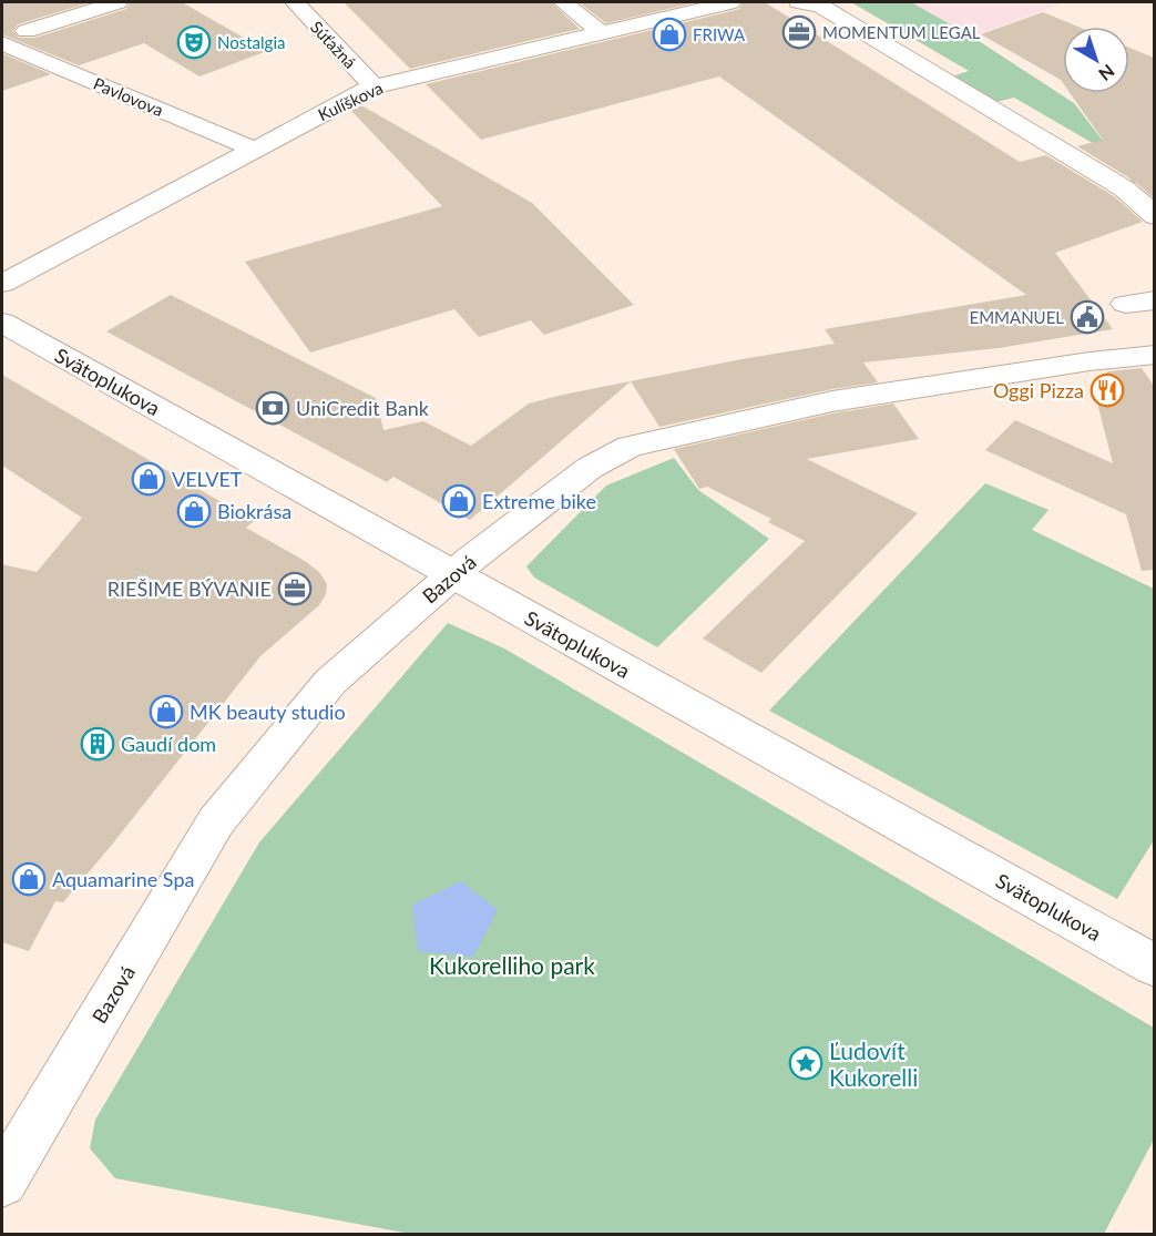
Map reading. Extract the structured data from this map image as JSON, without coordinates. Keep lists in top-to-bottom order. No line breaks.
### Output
{"streets":{"street":["Súťažná","Pavlovova","Kulíškova","Svätoplukova","Bazová"]},"crossings":[["Súťažná","Kulíškova"],["Pavlovova","Kulíškova"],["Svätoplukova","Bazová"]],"parks":["Kukorelliho park"],"places":{"office":["MOMENTUM LEGAL","RIEŠIME BÝVANIE"],"shop":["FRIWA","VELVET","Extreme bike","Biokrása","MK beauty studio","Aquamarine Spa"],"theatre":["Nostalgia"],"public building":["EMMANUEL"],"restaurant":["Oggi Pizza"],"bank":["UniCredit Bank"],"building":["Gaudí dom"],"place":["Ľudovít Kukorelli"]},"north":"bottom right"}
